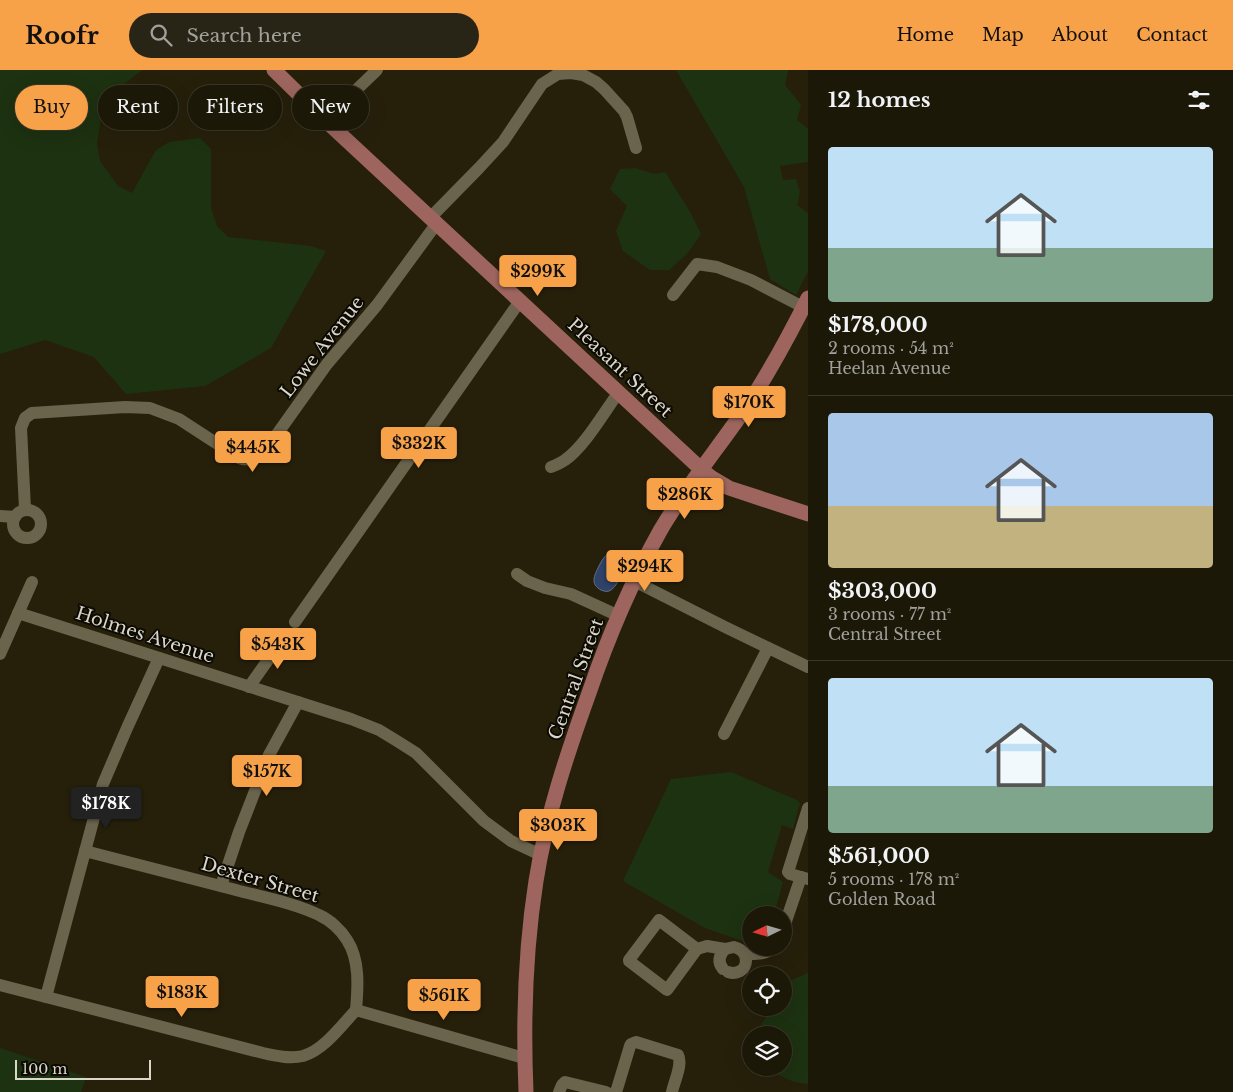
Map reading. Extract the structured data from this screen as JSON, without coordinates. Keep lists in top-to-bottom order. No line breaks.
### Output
{"streets":{"main road":["Pleasant Street","Central Street"],"street":["Lowe Avenue","Holmes Avenue","Dexter Street"]},"crossings":[["Lowe Avenue","Pleasant Street"],["Pleasant Street","Central Street"],["Holmes Avenue","Central Street"]],"scale_bar":"100 m","north":"left","page":{"header":"Roofr","search":"Search here","nav":["Home","Map","About","Contact"],"heading":"12 homes","chip":["Buy","Rent","Filters","New"],"list":[{"name":"$178,000","note":"2 rooms · 54 m² · Heelan Avenue"},{"name":"$303,000","note":"3 rooms · 77 m² · Central Street"},{"name":"$561,000","note":"5 rooms · 178 m² · Golden Road"}],"price":["$299K","$170K","$332K","$445K","$286K","$294K","$543K","$157K","$178K","$303K","$183K","$561K"],"scale":"100 m"}}
